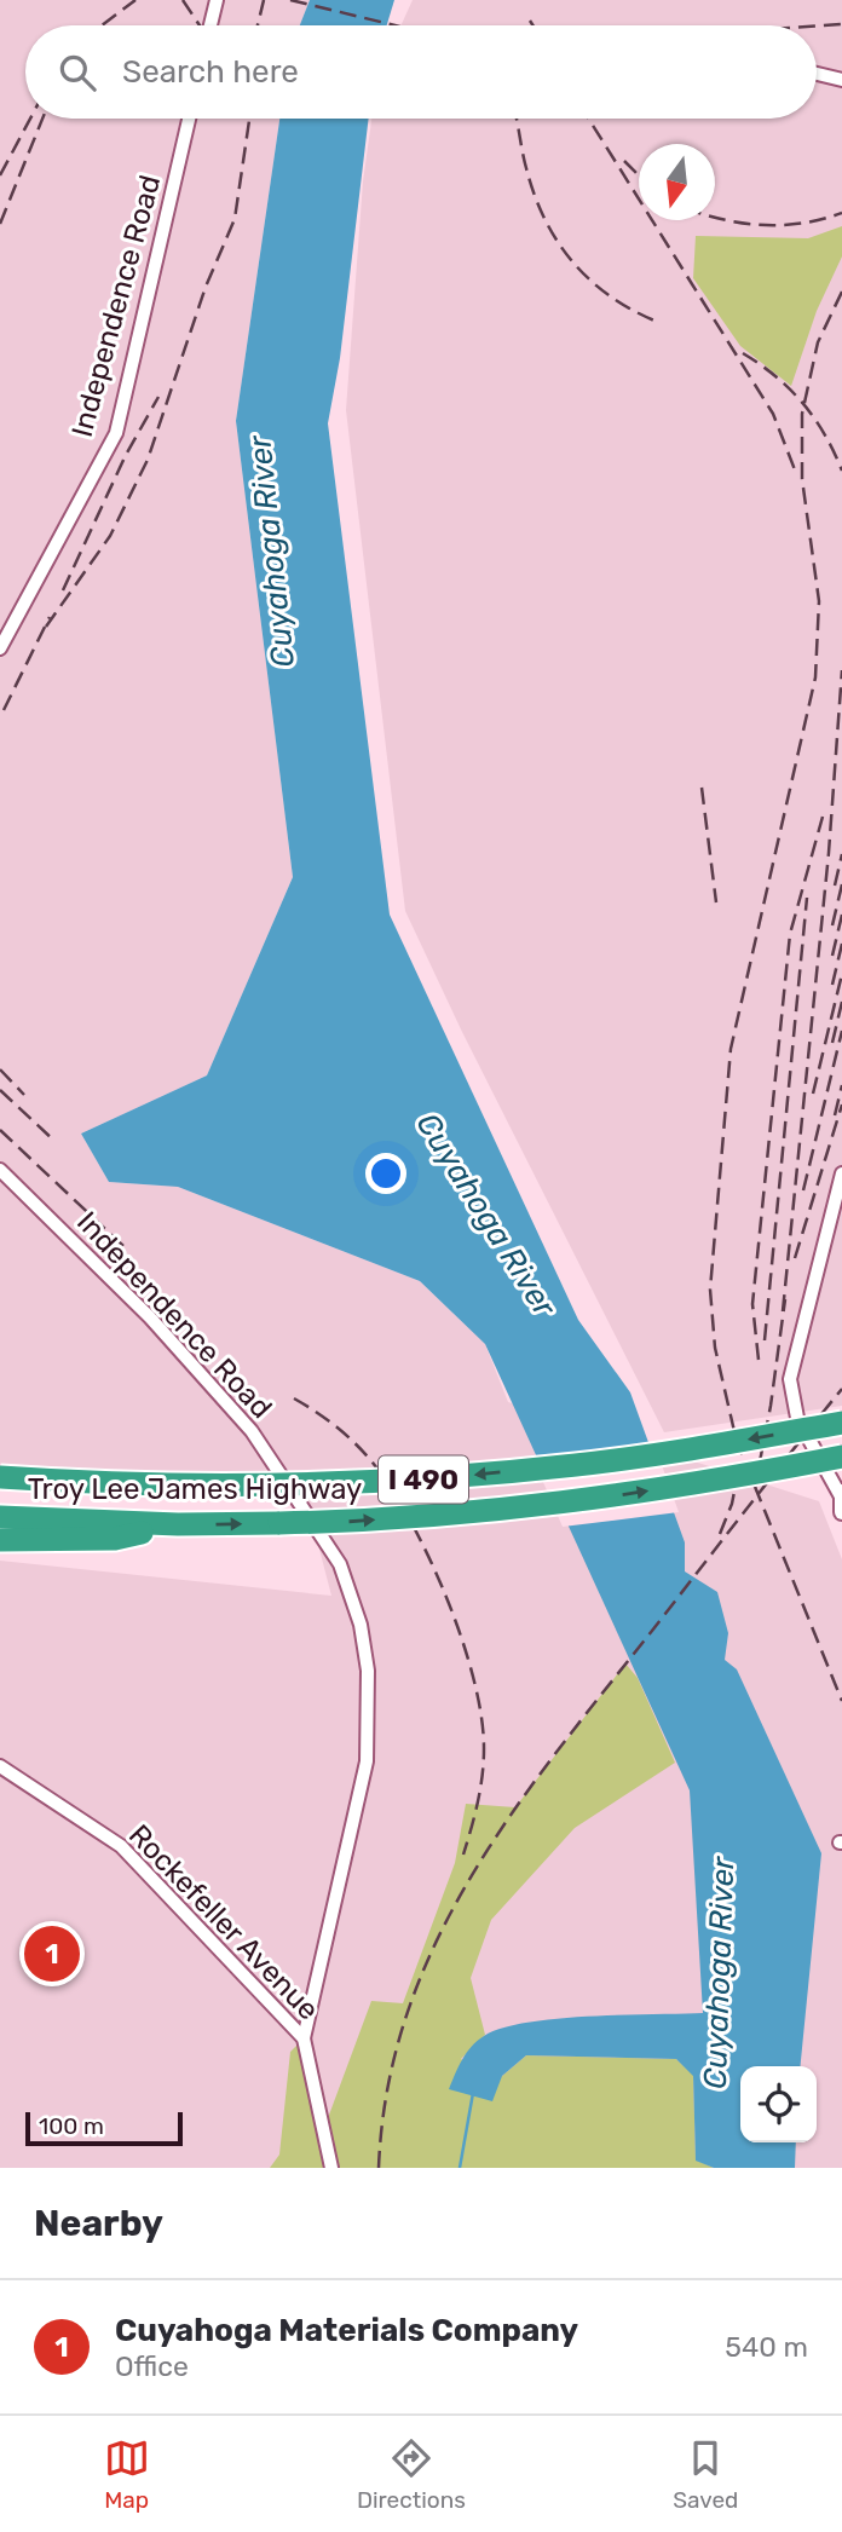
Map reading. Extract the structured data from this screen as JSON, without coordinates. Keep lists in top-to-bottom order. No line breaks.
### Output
{"streets":{"highway":["I 490","Troy Lee James Highway"],"street":["Independence Road","Rockefeller Avenue"]},"crossings":[["Independence Road","Rockefeller Avenue"]],"water":["Cuyahoga River"],"scale_bar":"100 m","north":"bottom","page":{"search":"Search here","pins":"1","scale":"100 m","heading":"Nearby","list":[{"mark":"1","name":"Cuyahoga Materials Company","note":"Office","value":"540 m"}],"nav":["Map","Directions","Saved"]}}
